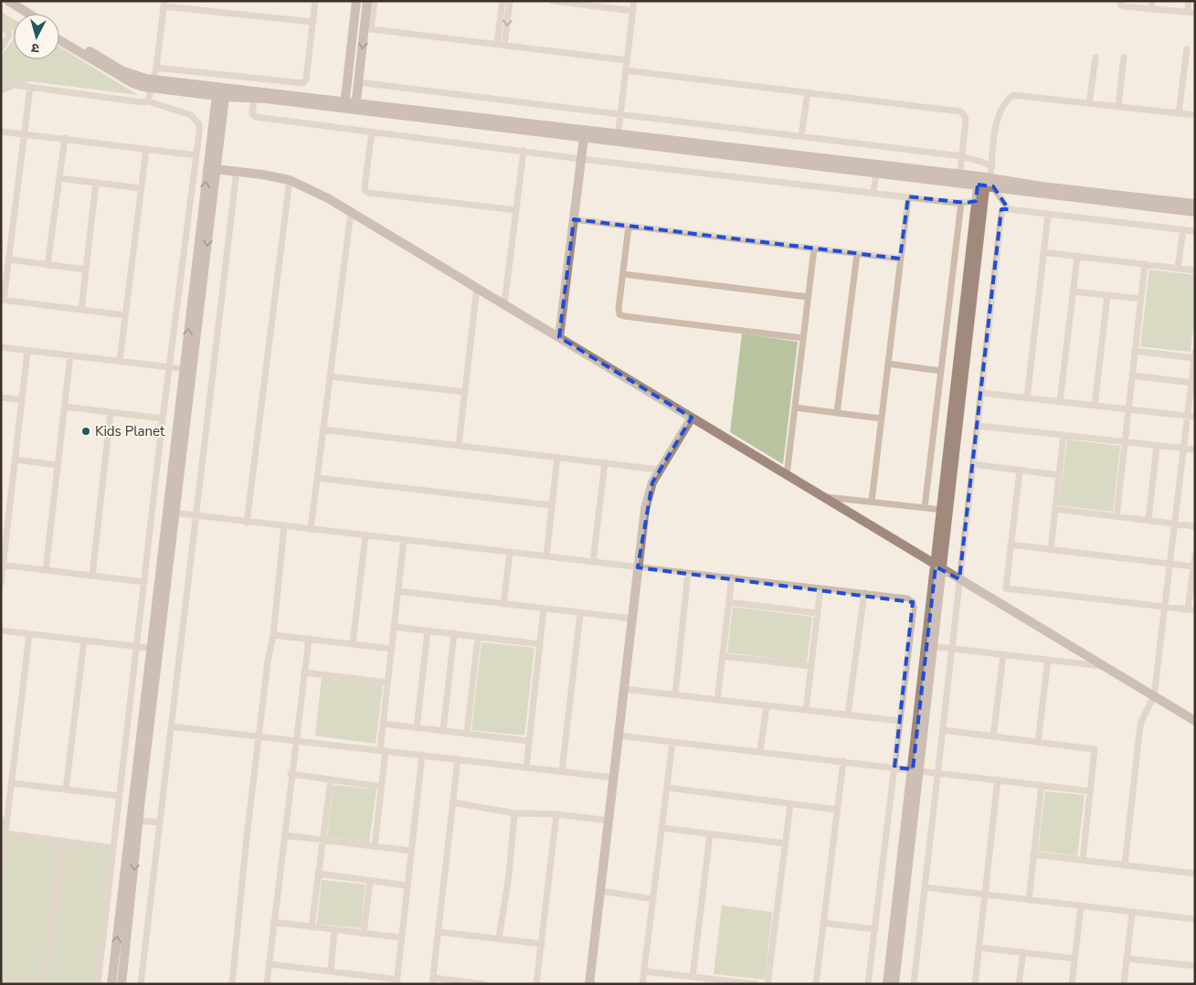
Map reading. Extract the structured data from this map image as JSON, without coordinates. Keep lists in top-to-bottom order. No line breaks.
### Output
{"places":["Kids Planet"],"north":"bottom"}
